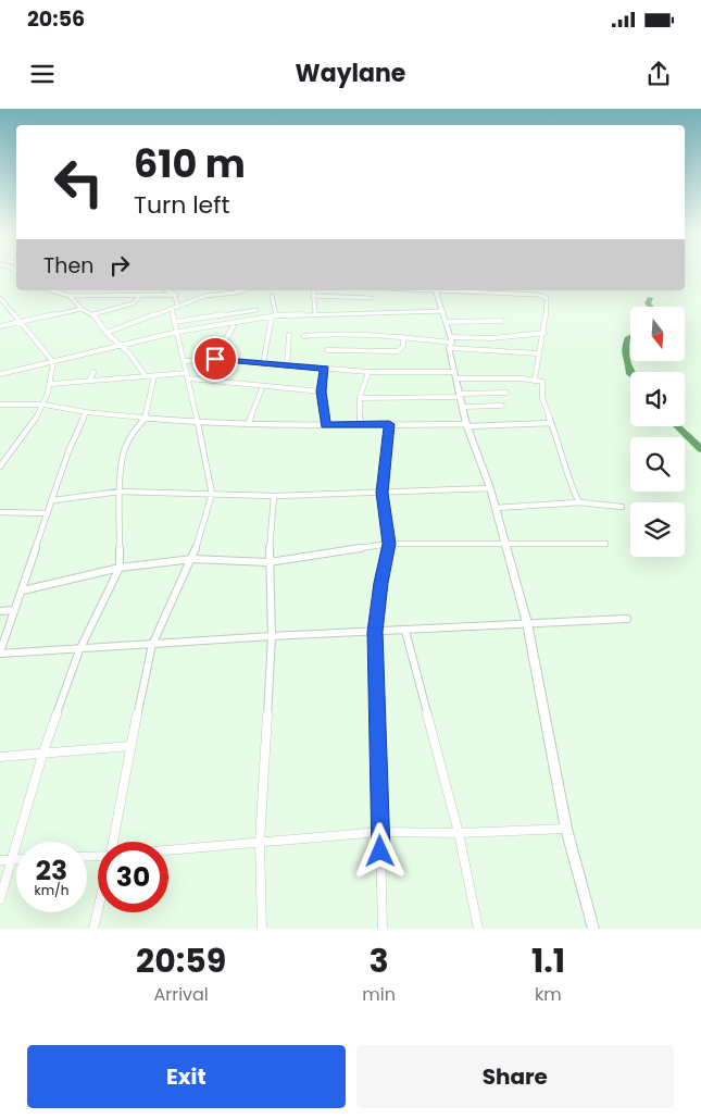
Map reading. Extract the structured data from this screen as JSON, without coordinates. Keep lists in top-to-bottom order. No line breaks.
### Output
{"north":"bottom","page":{"status":"20:56","header":"Waylane","turn":["610 m","Turn left"],"then":"Then","speed":"23 km/h","limit":"30","eta":["20:59","Arrival","3","min","1.1","km"],"buttons":["Exit","Share"]}}
